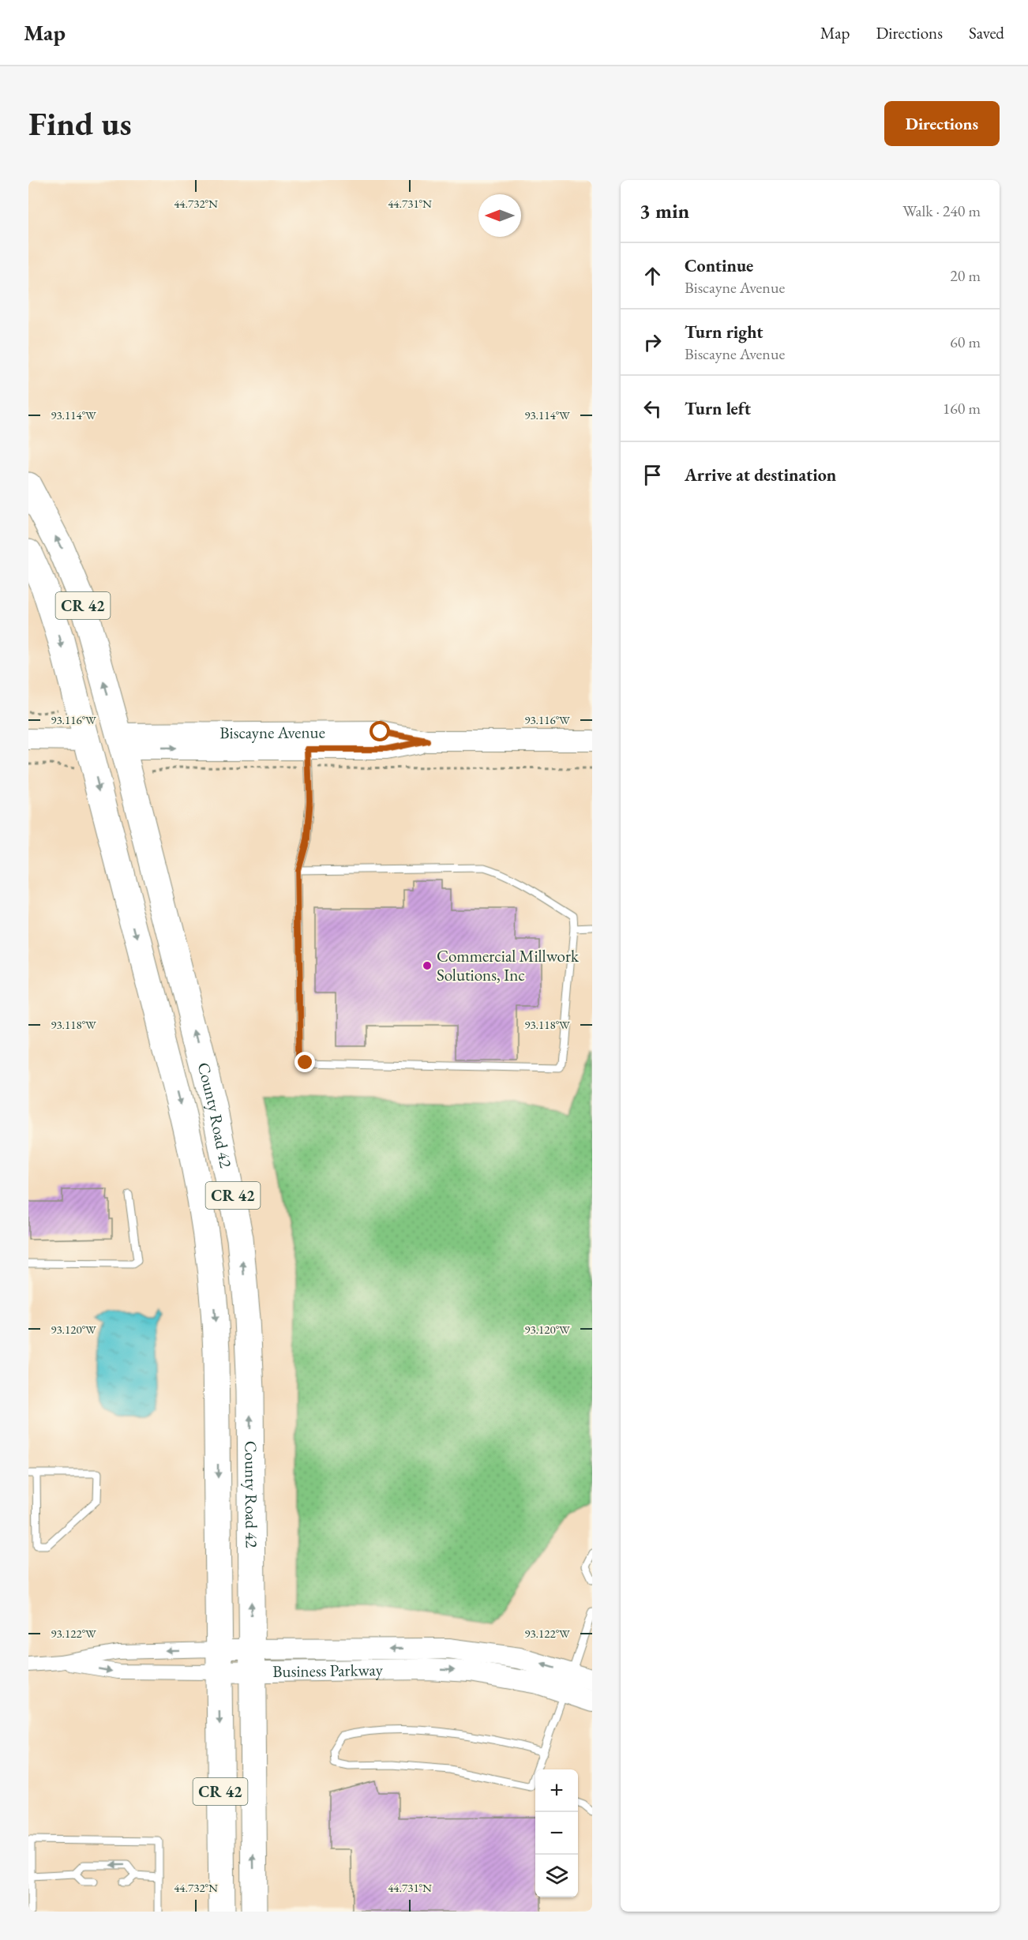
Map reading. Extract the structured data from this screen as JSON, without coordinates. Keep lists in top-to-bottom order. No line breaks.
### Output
{"streets":{"highway":["CR 42","County Road 42"],"street":["Biscayne Avenue","Business Parkway"]},"crossings":[["Biscayne Avenue","County Road 42"],["County Road 42","Business Parkway"]],"places":["Commercial Millwork Solutions, Inc"],"north":"left","page":{"header":"Map","nav":["Map","Directions","Saved"],"buttons":"Directions","title":"Find us","heading":["3 min","Walk · 240 m"],"list":[["Continue","Biscayne Avenue","20 m"],["Turn right","Biscayne Avenue","60 m"],["Turn left","160 m"],"Arrive at destination"],"map_buttons":["+","−"]},"coordinates":["44.732°N","44.731°N","93.114°W","93.116°W","93.118°W","93.120°W","93.122°W"]}
